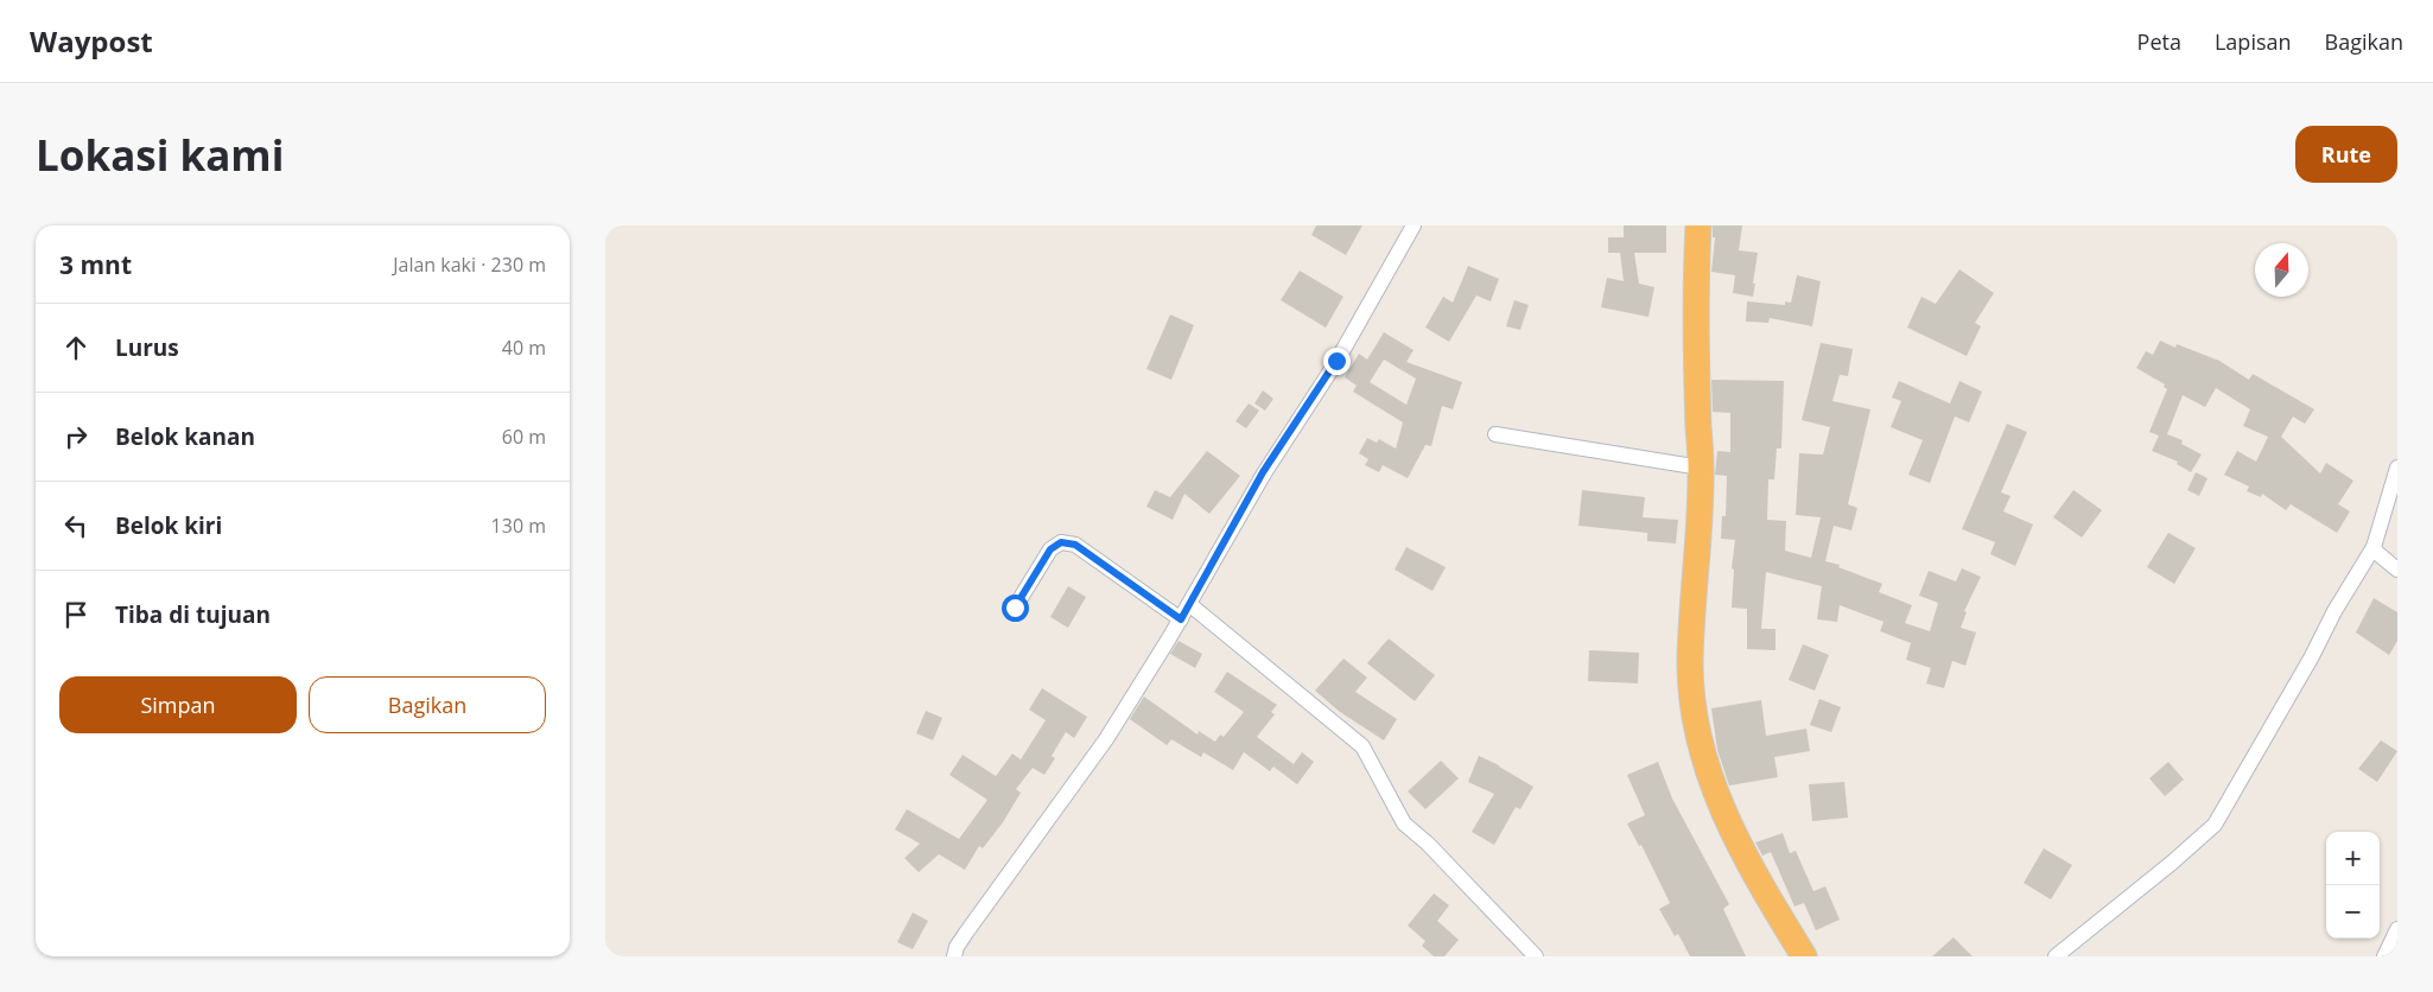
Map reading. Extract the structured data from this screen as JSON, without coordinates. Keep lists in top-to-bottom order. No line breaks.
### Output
{"north":"top","page":{"header":"Waypost","nav":["Peta","Lapisan","Bagikan"],"buttons":["Rute",["Simpan","Bagikan"]],"title":"Lokasi kami","heading":["3 mnt","Jalan kaki · 230 m"],"list":[["Lurus","40 m"],["Belok kanan","60 m"],["Belok kiri","130 m"],"Tiba di tujuan"],"map_buttons":["+","−"]}}
